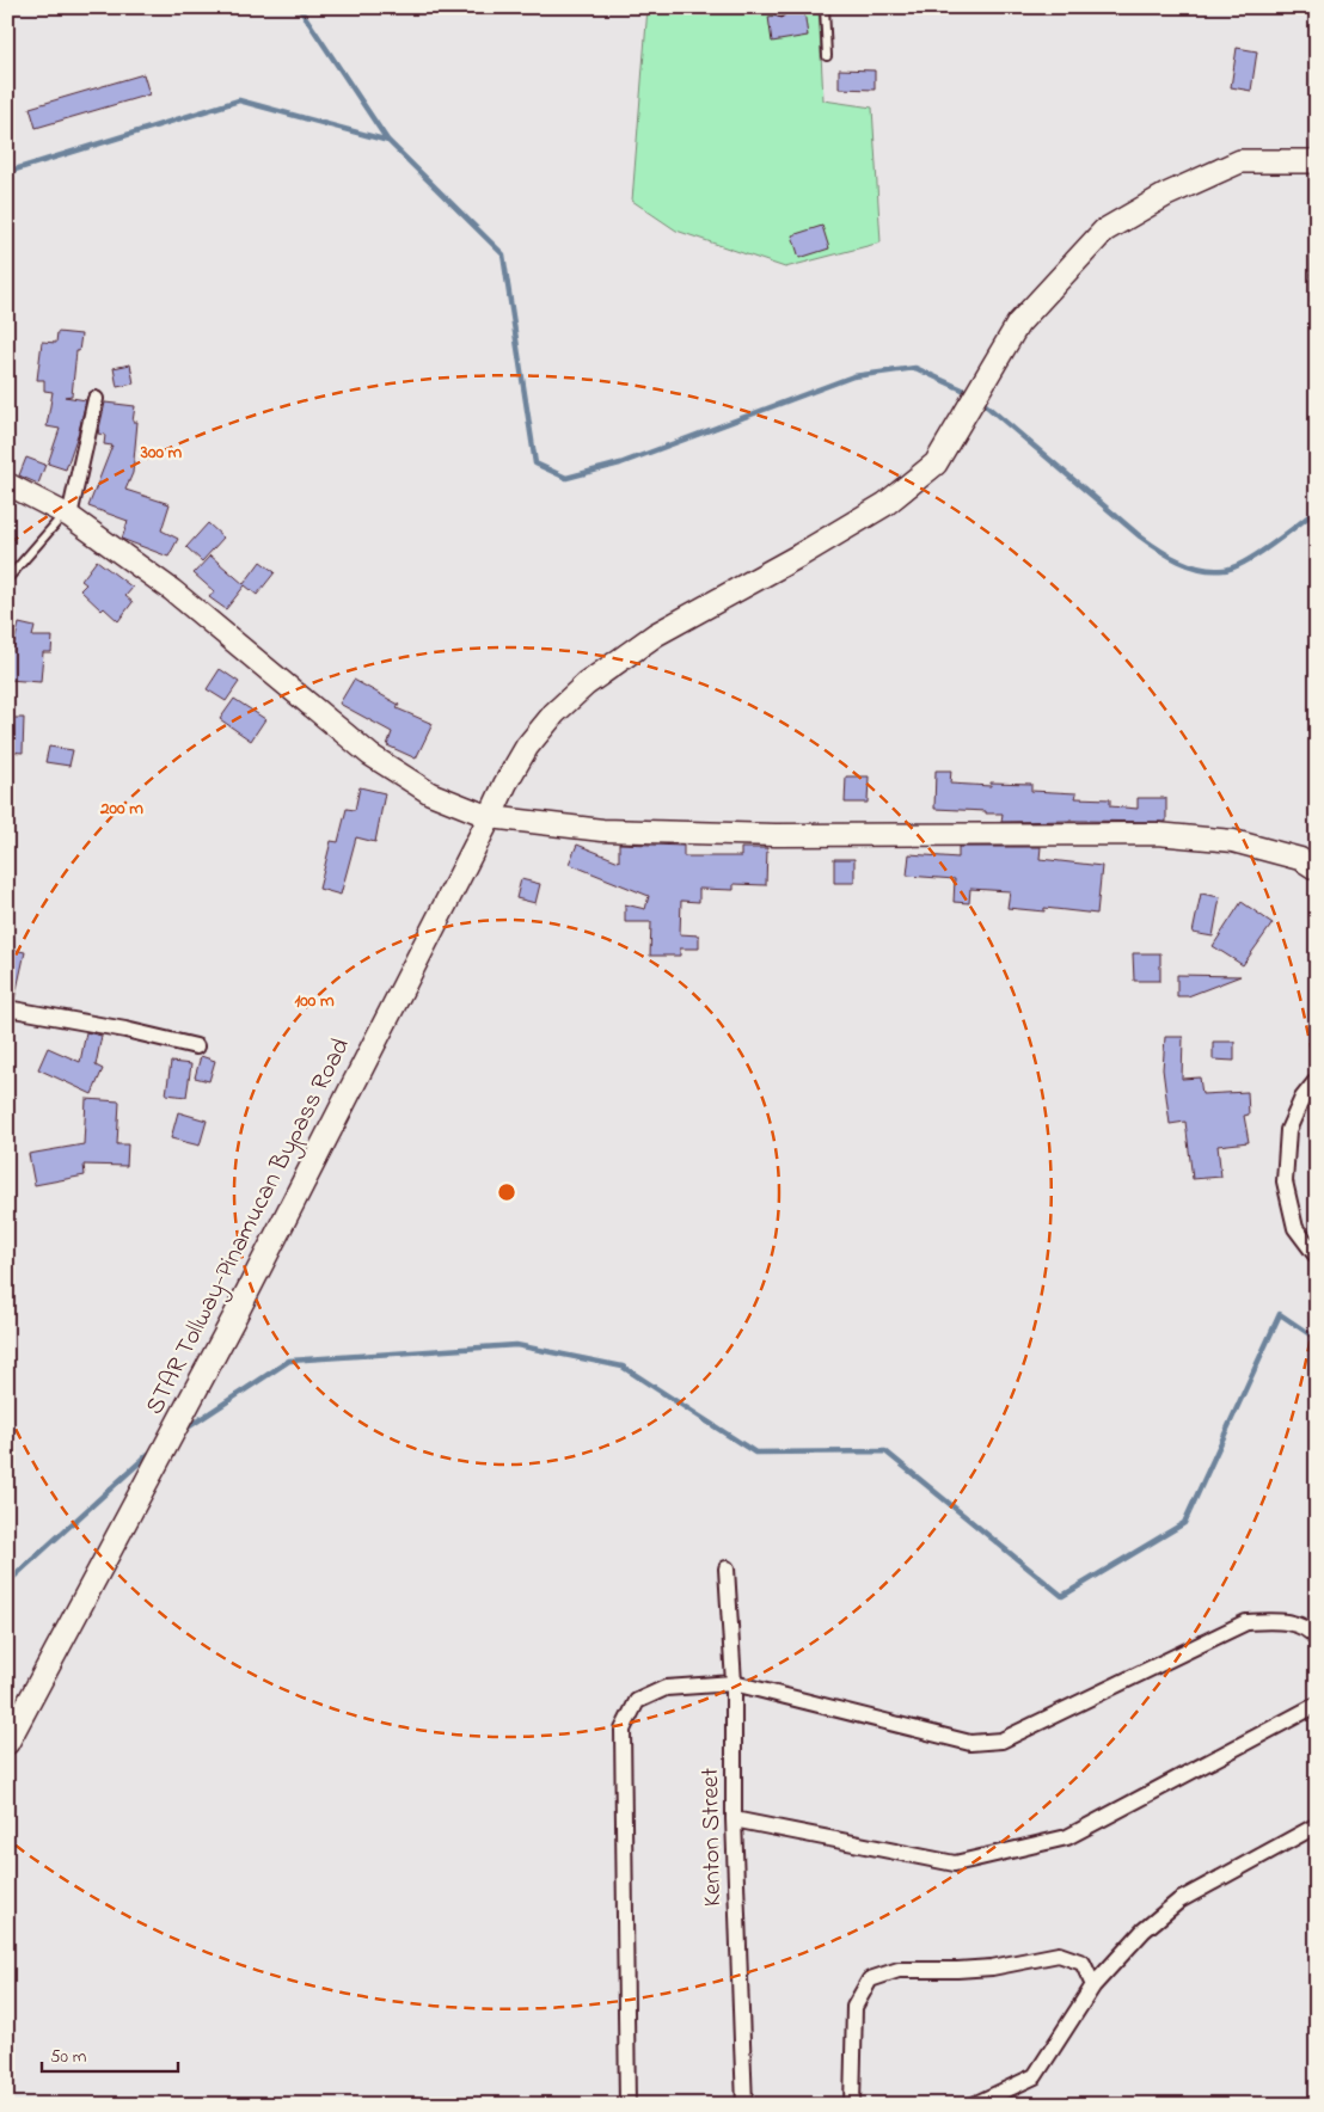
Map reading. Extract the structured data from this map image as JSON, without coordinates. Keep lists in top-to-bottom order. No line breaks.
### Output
{"streets":{"main road":["STAR Tollway-Pinamucan Bypass Road"],"street":["Kenton Street"]},"scale_bar":"50 m","rings":["300 m","200 m","100 m"]}
